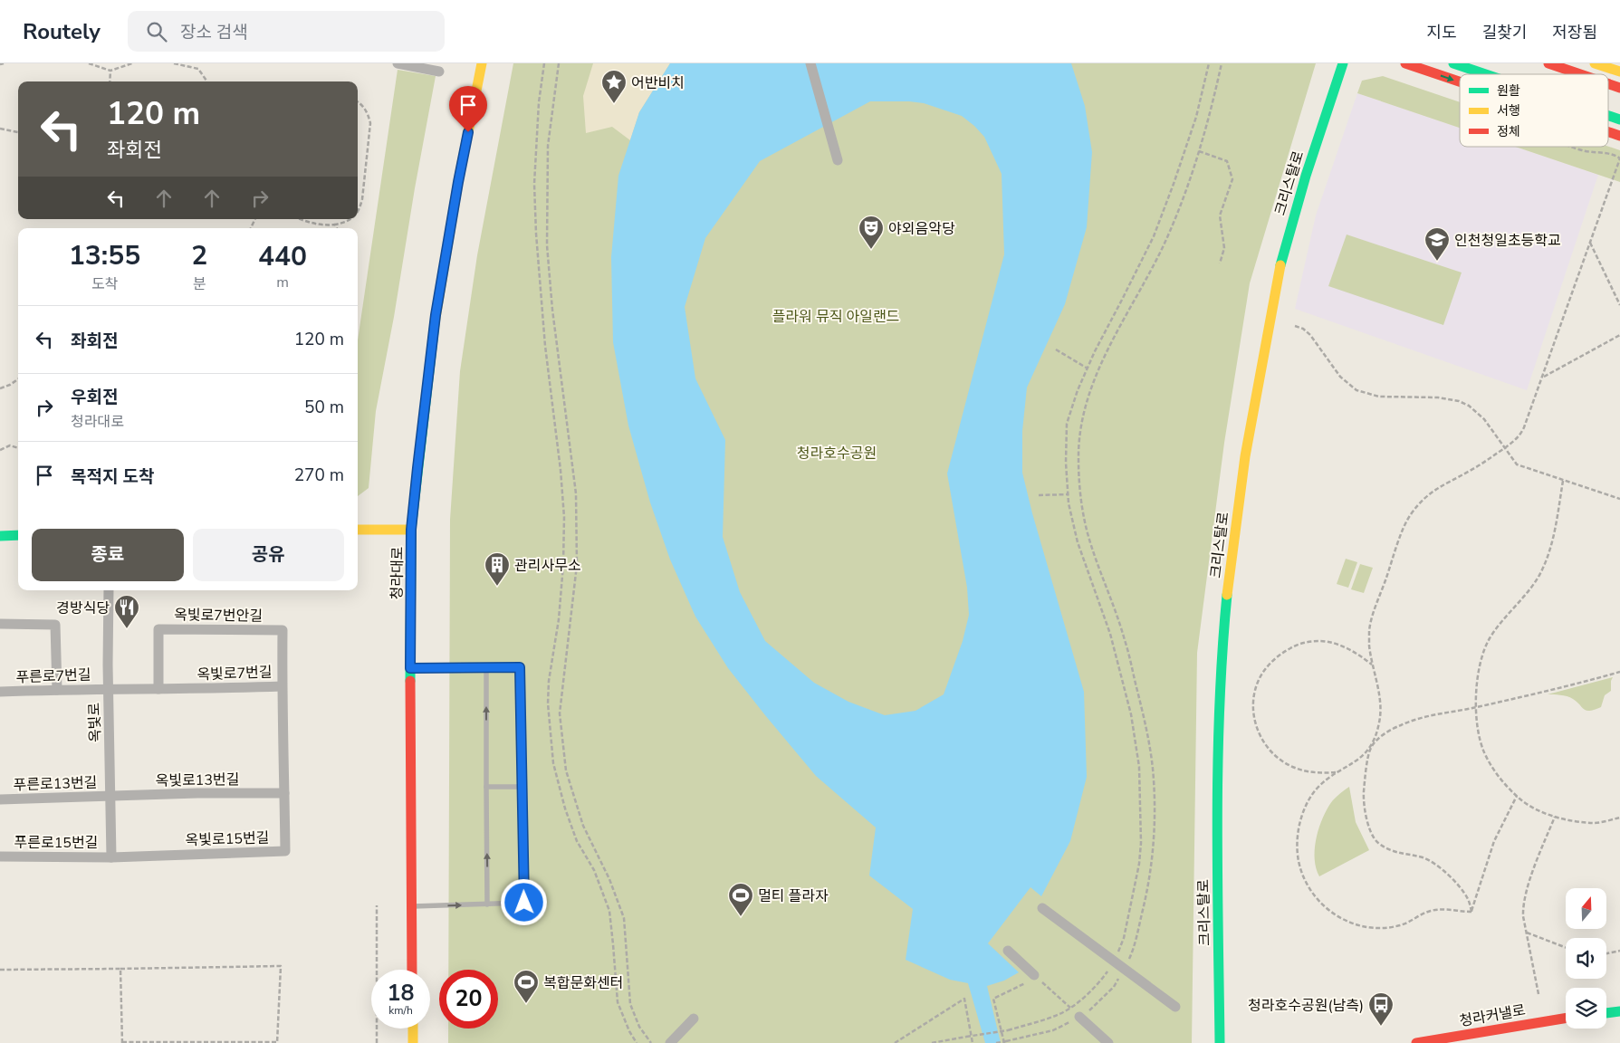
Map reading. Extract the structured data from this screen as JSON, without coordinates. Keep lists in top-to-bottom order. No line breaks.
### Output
{"streets":{"street":["크리스탈로","청라대로","옥빛로7번안길","옥빛로7번길","푸른로7번길","옥빛로","옥빛로13번길","푸른로13번길","옥빛로15번길","푸른로15번길","청라커낼로"]},"crossings":[["옥빛로7번안길","옥빛로7번길"],["옥빛로7번길","푸른로7번길"],["옥빛로7번길","옥빛로"],["옥빛로7번길","옥빛로13번길"],["옥빛로7번길","옥빛로15번길"],["푸른로7번길","옥빛로"],["옥빛로","옥빛로13번길"],["옥빛로","푸른로13번길"],["옥빛로","옥빛로15번길"],["옥빛로","푸른로15번길"],["옥빛로13번길","푸른로13번길"],["옥빛로13번길","옥빛로15번길"],["옥빛로15번길","푸른로15번길"]],"parks":["플라워 뮤직 아일랜드","청라호수공원"],"places":{"place":["어반비치"],"theatre":["야외음악당"],"school or university":["인천청일초등학교"],"building":["관리사무소"],"restaurant":["경방식당"],"sports":["멀티 플라자","복합문화센터"],"bus stop":["청라호수공원(남측)"]},"legend":["원활","서행","정체"],"north":"top","page":{"header":"Routely","search":"장소 검색","nav":["지도","길찾기","저장됨"],"turn":["120 m","좌회전"],"eta":["13:55","도착","2","분","440","m"],"list":[{"name":"좌회전","value":"120 m"},{"name":"우회전","note":"청라대로","value":"50 m"},{"name":"목적지 도착","value":"270 m"}],"buttons":["종료","공유"],"speed":"18 km/h","limit":"20"}}
